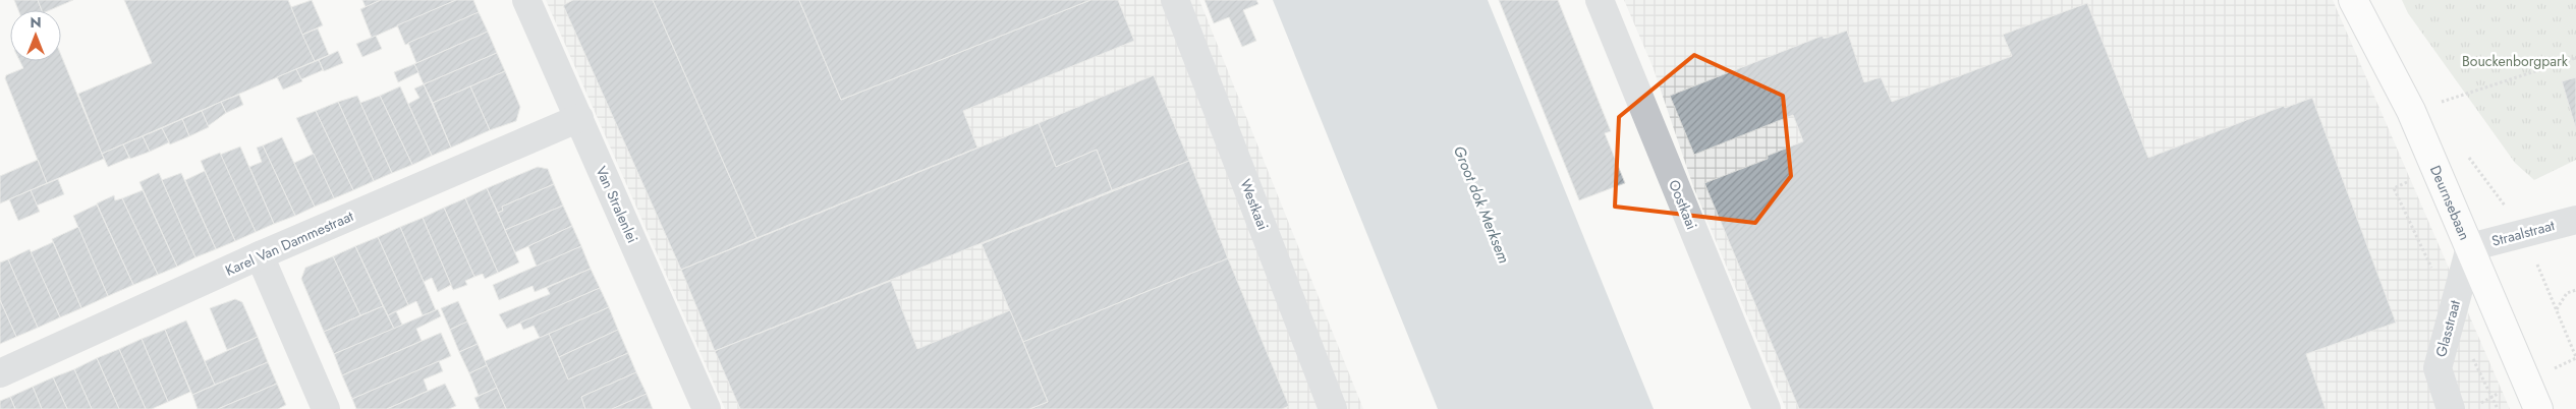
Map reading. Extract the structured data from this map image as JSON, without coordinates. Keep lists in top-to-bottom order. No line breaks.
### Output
{"streets":{"main road":["Deurnsebaan"],"street":["Van Stralenlei","Westkaai","Oostkaai","Straalstraat","Karel Van Dammestraat","Glasstraat"]},"crossings":[["Deurnsebaan","Straalstraat"],["Deurnsebaan","Glasstraat"],["Van Stralenlei","Karel Van Dammestraat"],["Straalstraat","Glasstraat"]],"water":["Groot dok Merksem"],"parks":["Bouckenborgpark"],"north":"top"}
